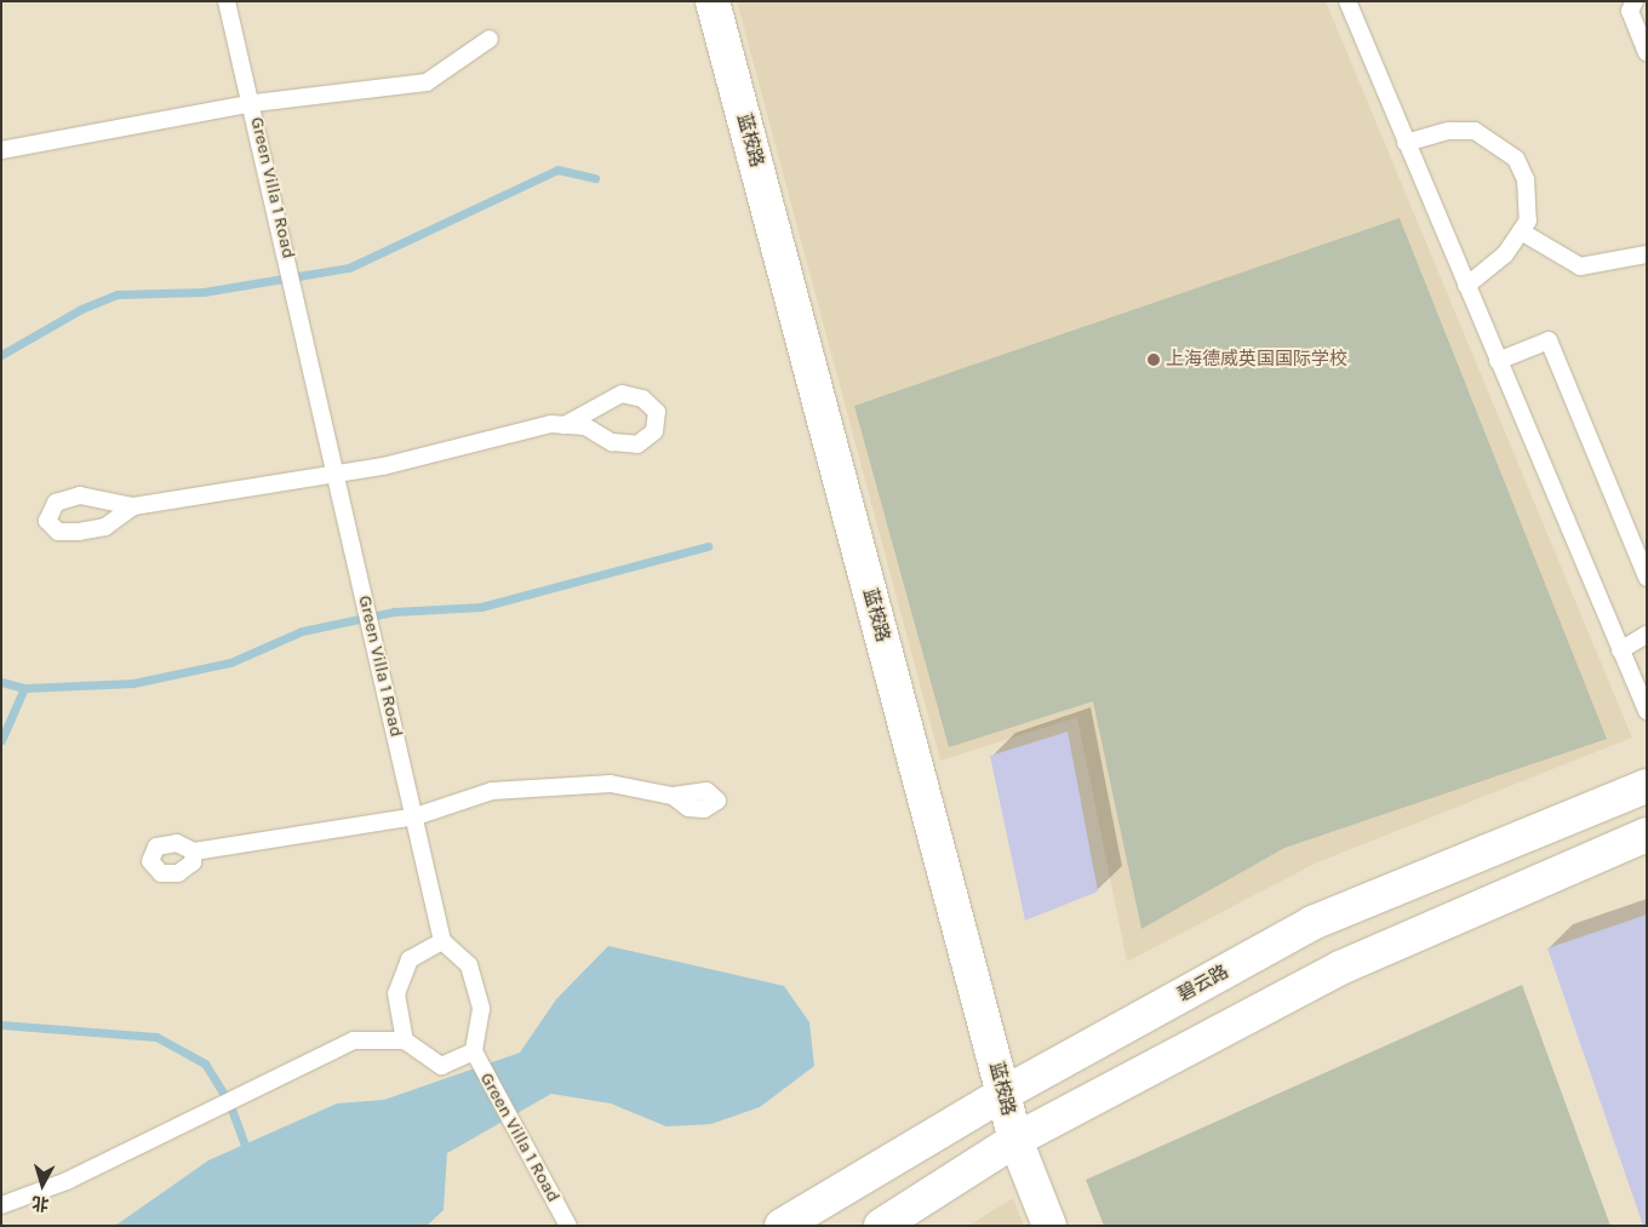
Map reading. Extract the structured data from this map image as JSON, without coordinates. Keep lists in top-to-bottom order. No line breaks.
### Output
{"streets":{"street":["蓝桉路","碧云路"],"lane":["Green Villa 1 Road"]},"crossings":[["蓝桉路","碧云路"]],"places":["上海德威英国国际学校"],"north":"bottom"}
